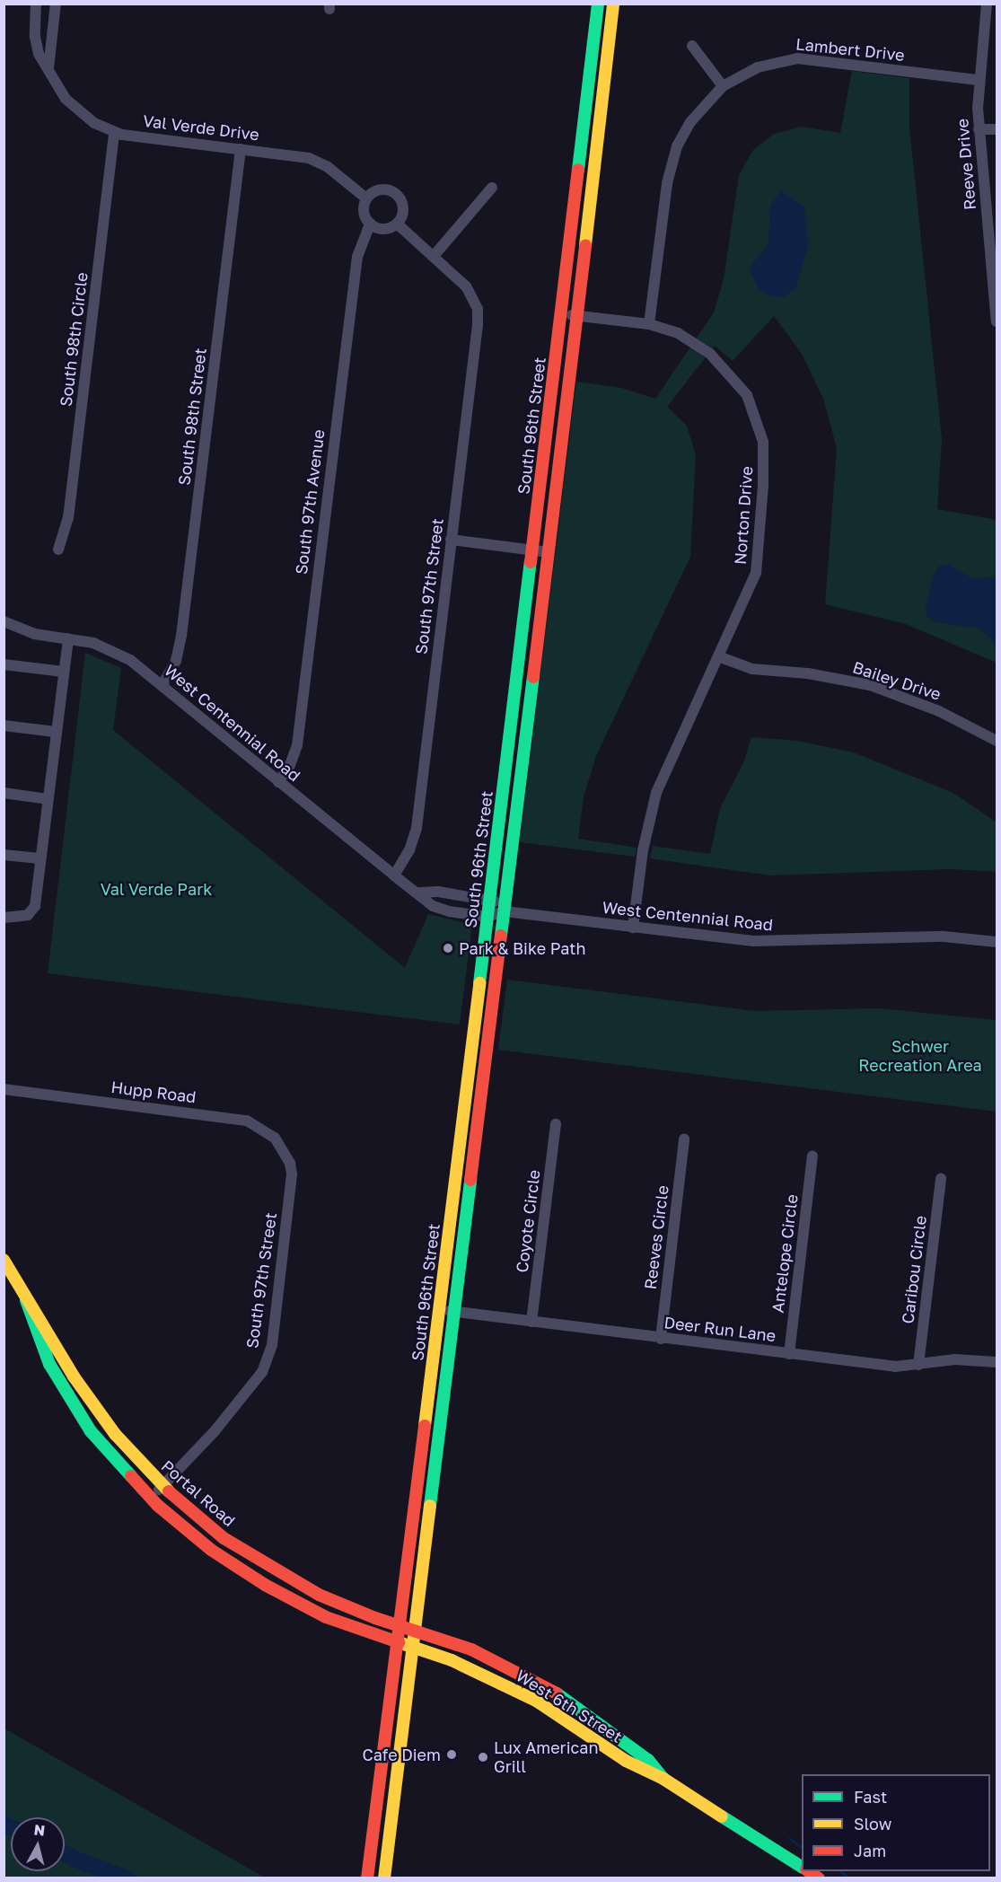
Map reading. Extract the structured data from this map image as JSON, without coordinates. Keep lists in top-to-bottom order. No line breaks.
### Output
{"streets":{"main road":["South 96th Street","Portal Road","West 6th Street"],"street":["Lambert Drive","Val Verde Drive","Reeve Drive","South 98th Circle","South 98th Street","South 97th Avenue","Norton Drive","South 97th Street","Bailey Drive","West Centennial Road","Hupp Road","Coyote Circle","Reeves Circle","Antelope Circle","Caribou Circle","Deer Run Lane"]},"crossings":[["Lambert Drive","Reeve Drive"],["Lambert Drive","Norton Drive"],["Val Verde Drive","South 98th Circle"],["Val Verde Drive","South 98th Street"],["Val Verde Drive","South 97th Avenue"],["South 98th Street","West Centennial Road"],["South 96th Street","Norton Drive"],["South 96th Street","West Centennial Road"],["South 96th Street","Deer Run Lane"],["South 96th Street","Portal Road"],["South 96th Street","West 6th Street"],["South 97th Avenue","West Centennial Road"],["Norton Drive","Bailey Drive"],["Norton Drive","West Centennial Road"],["South 97th Street","West Centennial Road"],["South 97th Street","Hupp Road"],["South 97th Street","Portal Road"],["Coyote Circle","Deer Run Lane"],["Reeves Circle","Deer Run Lane"],["Antelope Circle","Deer Run Lane"],["Caribou Circle","Deer Run Lane"],["Portal Road","West 6th Street"]],"parks":["Val Verde Park","Schwer Recreation Area"],"places":["Park & Bike Path","Cafe Diem","Lux American Grill"],"legend":["Fast","Slow","Jam"],"north":"top"}
